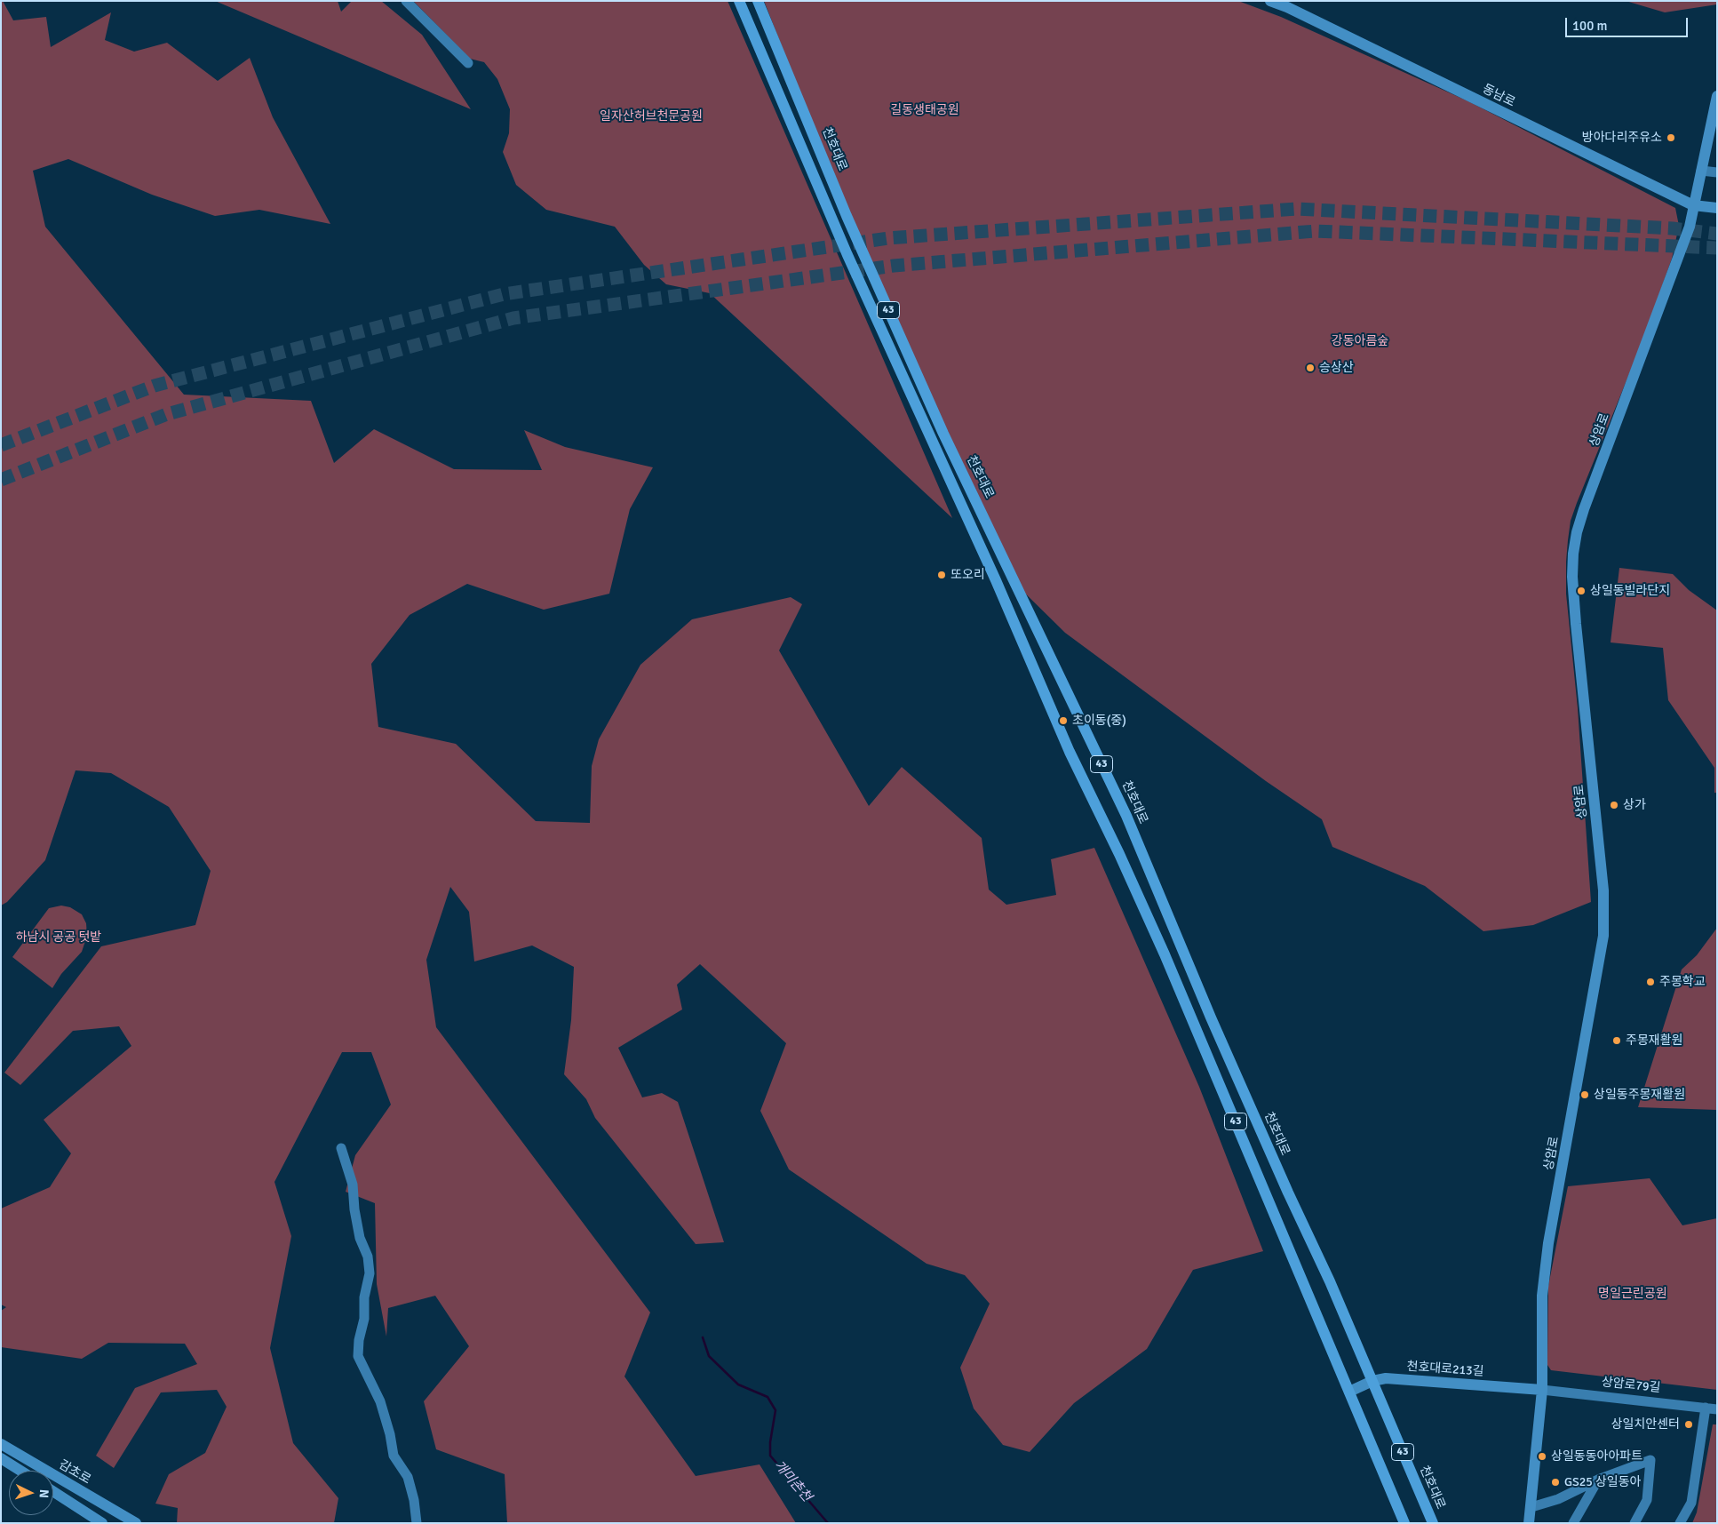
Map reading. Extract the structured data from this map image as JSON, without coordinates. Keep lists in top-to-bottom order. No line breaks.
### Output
{"streets":{"main road":["동남로","천호대로","43","상암로","천호대로213길","감초로"],"street":["상암로79길"]},"crossings":[["동남로","상암로"],["천호대로","천호대로213길"],["43","천호대로213길"],["상암로","천호대로213길"],["상암로","상암로79길"],["천호대로213길","상암로79길"]],"water":["개미촌천"],"parks":["길동생태공원","일자산허브천문공원","강동아름숲","하남시 공공 텃밭","명일근린공원"],"places":["방아다리주유소","승상산","또오리","상일동빌라단지","초이동(중)","상가","주몽학교","주몽재활원","상일동주몽재활원","상일치안센터","상일동동아아파트","GS25 상일동아"],"scale_bar":"100 m","north":"right"}
